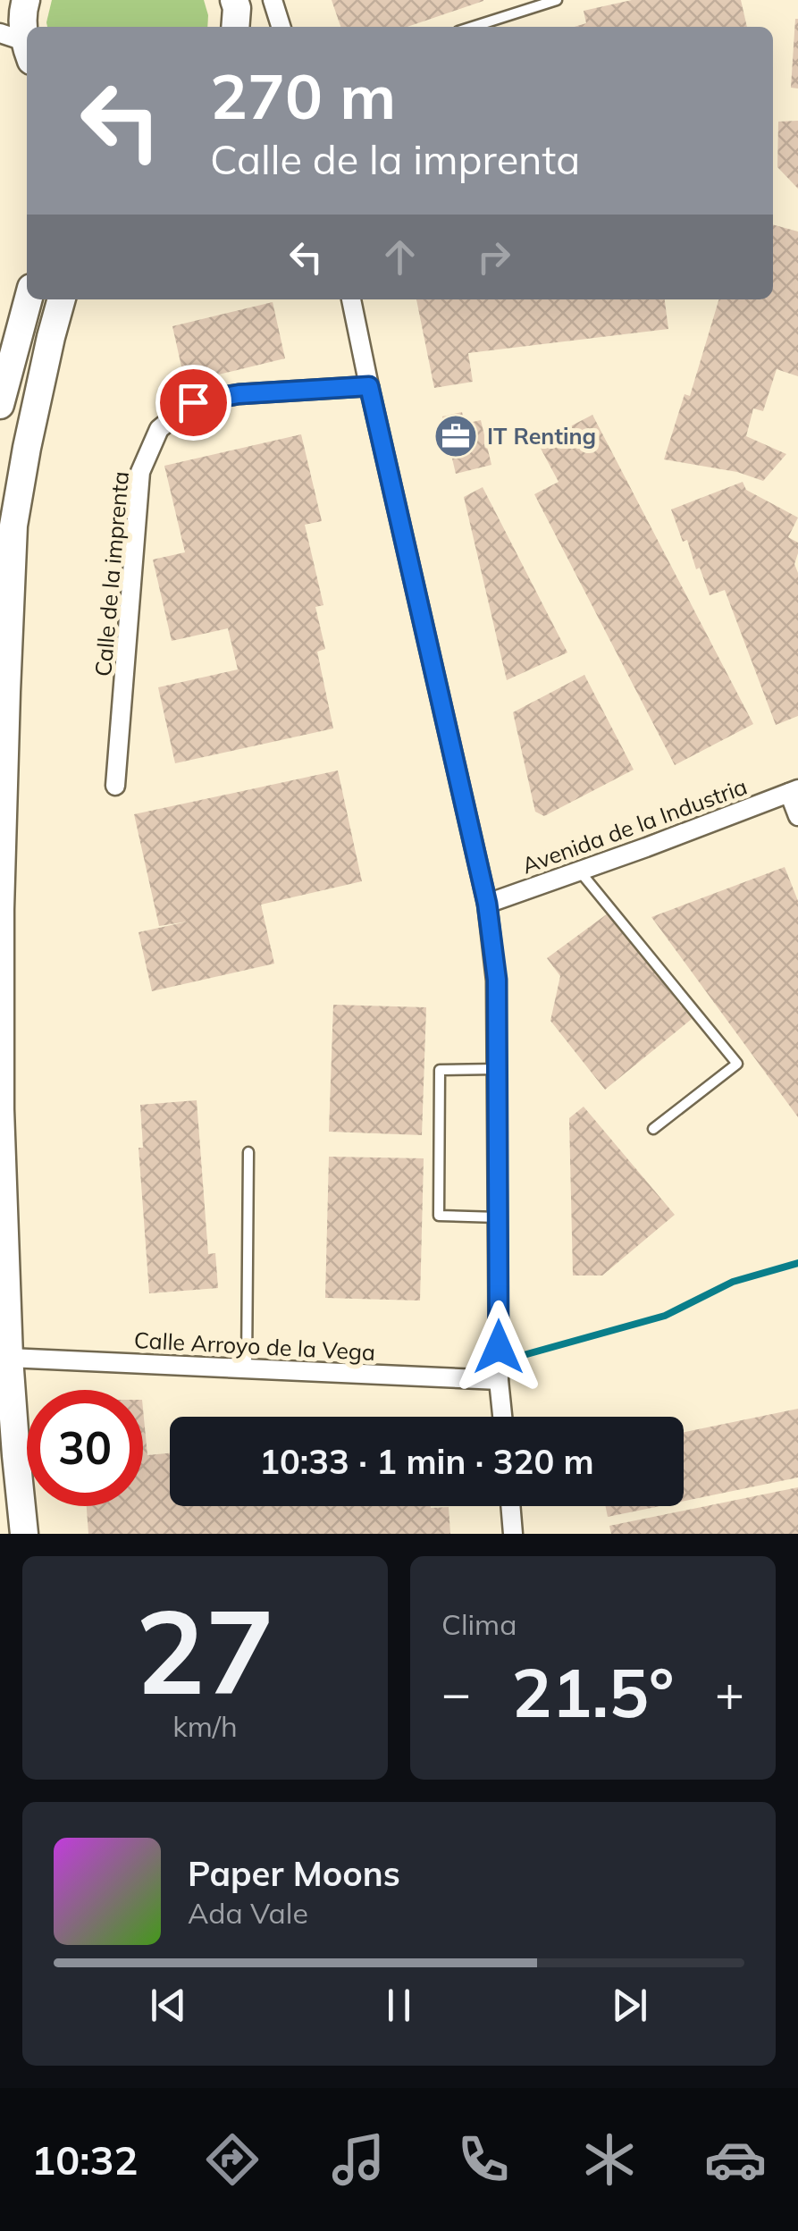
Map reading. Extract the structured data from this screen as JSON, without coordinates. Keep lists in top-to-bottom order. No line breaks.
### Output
{"streets":{"street":["Calle de la imprenta","Avenida de la Industria","Calle Arroyo de la Vega"]},"places":{"office":["IT Renting"]},"page":{"turn":["270 m","Calle de la imprenta"],"limit":"30","trip":"10:33 · 1 min · 320 m","tile":[["27","km/h"],"Clima"],"heat":["−","21.5°","+"],"song":["Paper Moons","Ada Vale"],"tabs":"10:32"}}
